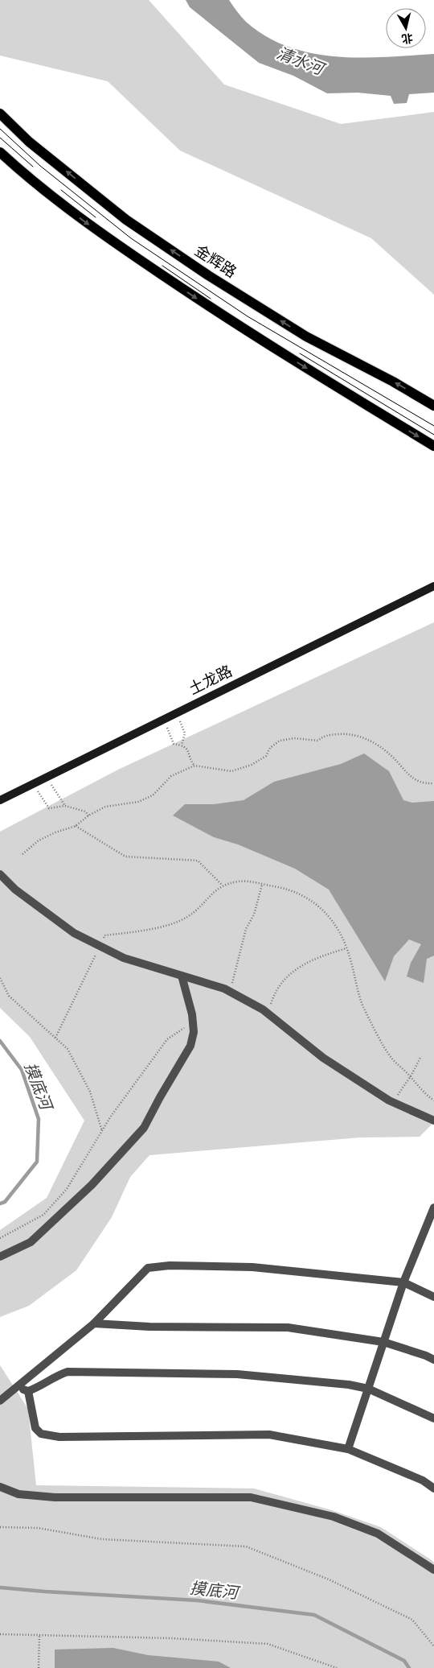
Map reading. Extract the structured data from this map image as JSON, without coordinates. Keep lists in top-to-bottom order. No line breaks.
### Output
{"streets":{"main road":["金辉路"],"street":["土龙路"]},"water":["清水河","摸底河"],"north":"bottom"}
